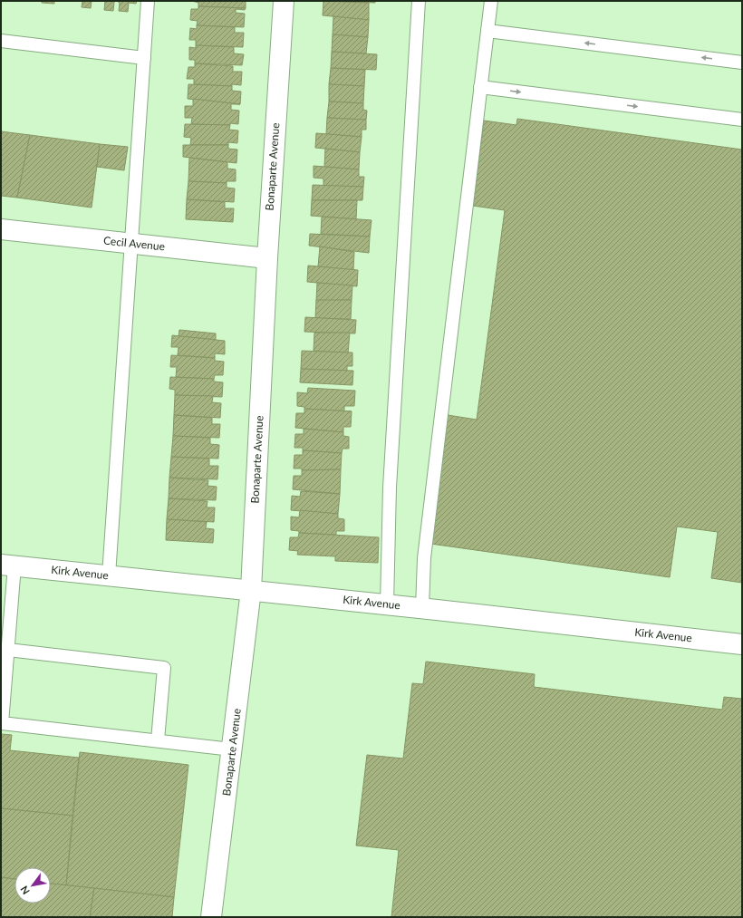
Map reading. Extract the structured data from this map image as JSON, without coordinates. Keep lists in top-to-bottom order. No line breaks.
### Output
{"streets":{"street":["Bonaparte Avenue","Cecil Avenue","Kirk Avenue"]},"crossings":[["Bonaparte Avenue","Cecil Avenue"],["Bonaparte Avenue","Kirk Avenue"]],"north":"bottom left"}
